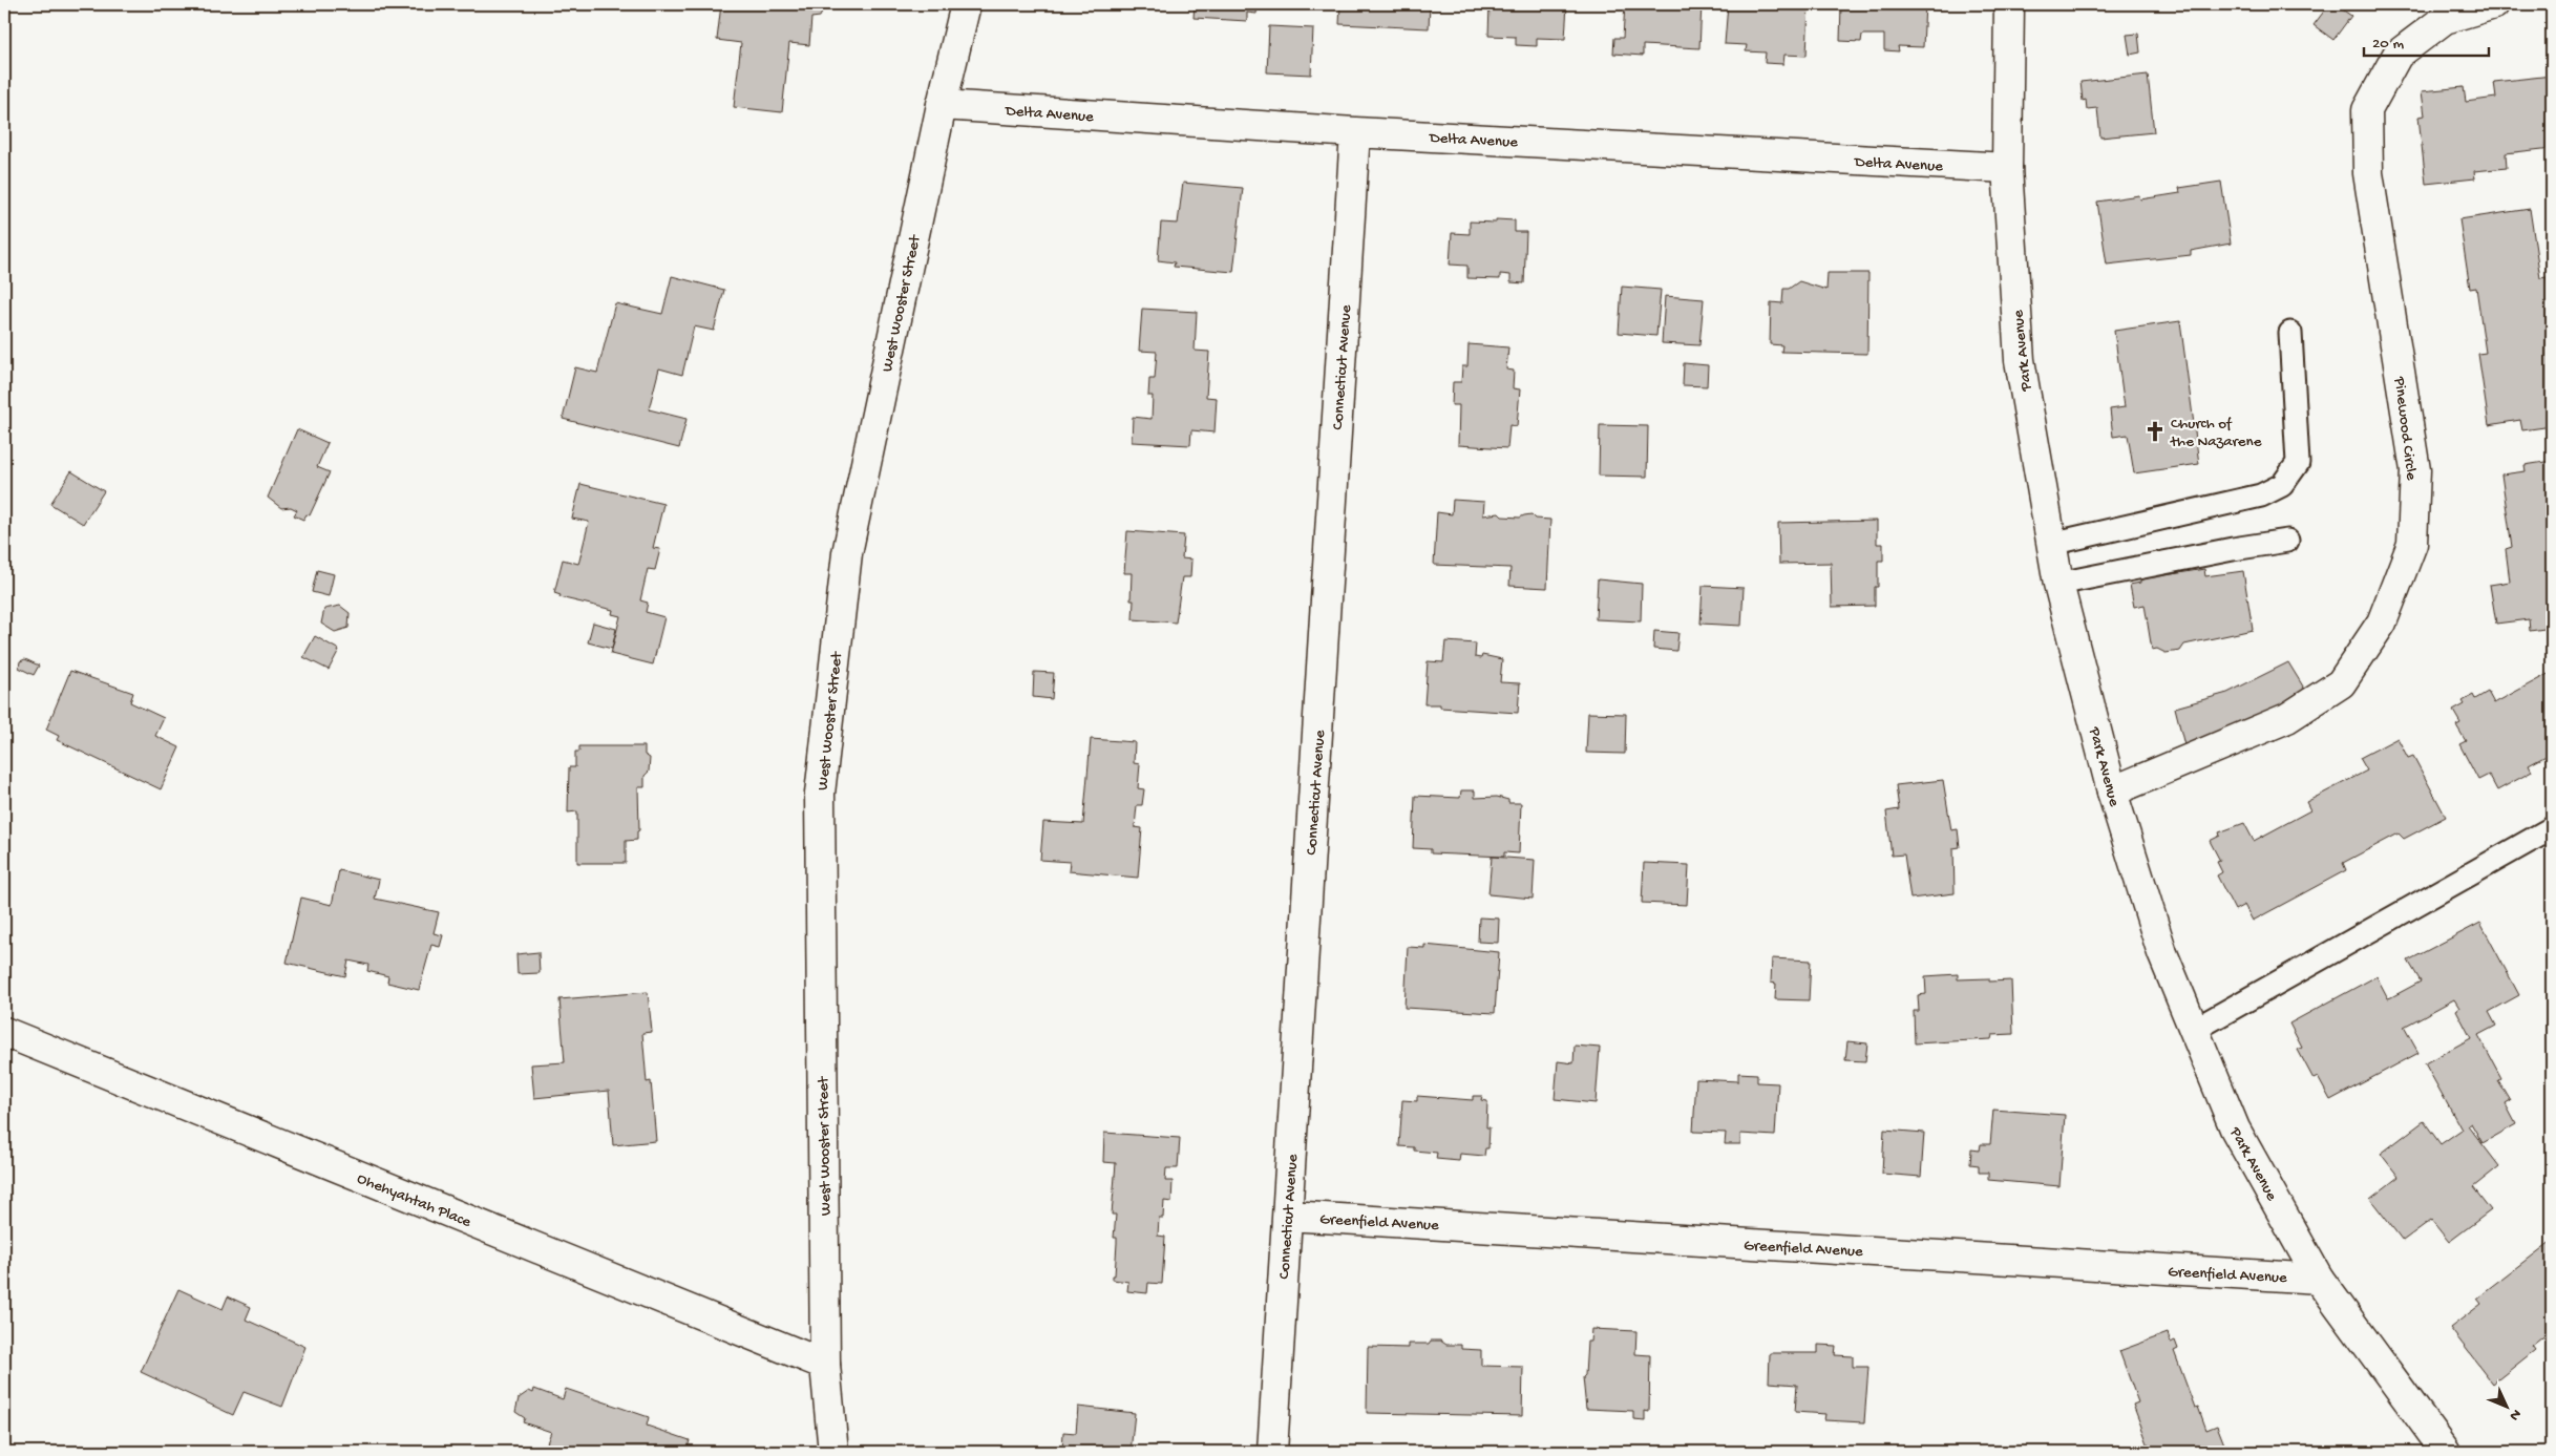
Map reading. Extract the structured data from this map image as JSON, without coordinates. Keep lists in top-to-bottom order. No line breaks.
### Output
{"streets":{"street":["Delta Avenue","West Wooster Street","Park Avenue","Connecticut Avenue","Pinewood Circle","Ohehyahtah Place","Greenfield Avenue"]},"crossings":[["Delta Avenue","West Wooster Street"],["Delta Avenue","Park Avenue"],["Delta Avenue","Connecticut Avenue"],["West Wooster Street","Ohehyahtah Place"],["Park Avenue","Pinewood Circle"],["Park Avenue","Greenfield Avenue"],["Connecticut Avenue","Greenfield Avenue"]],"places":{"church":["Church of the Nazarene"]},"scale_bar":"20 m","north":"bottom right"}
